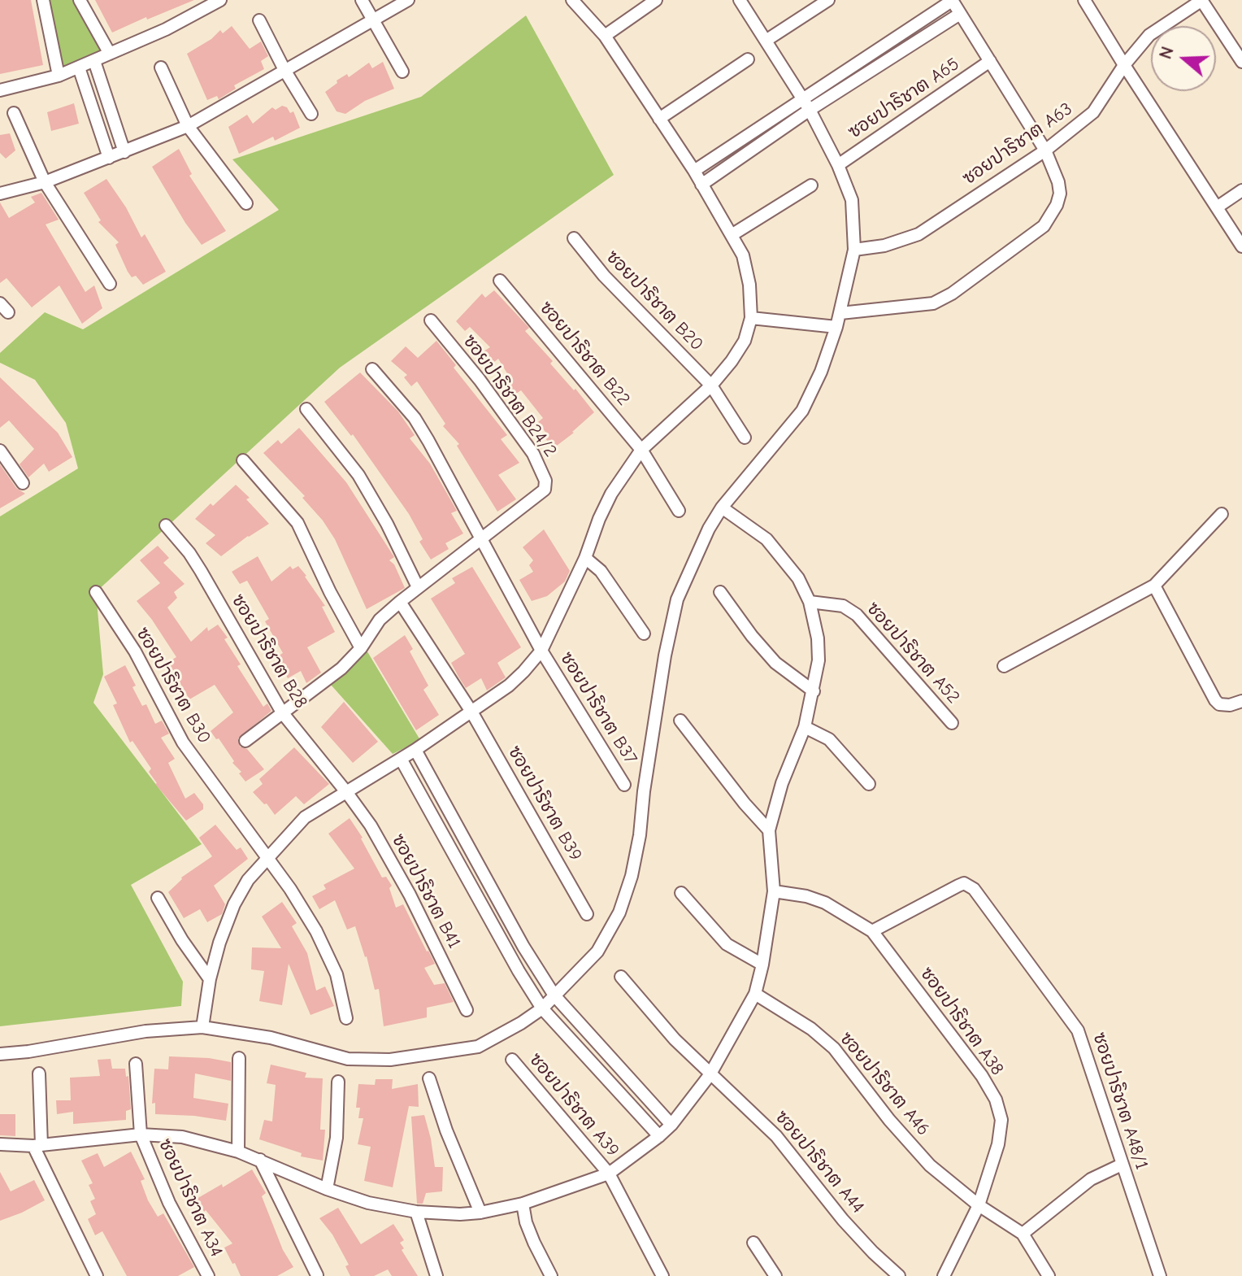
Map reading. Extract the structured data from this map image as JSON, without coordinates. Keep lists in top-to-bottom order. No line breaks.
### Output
{"streets":{"street":["ซอยปาริชาต A65","ซอยปาริชาต A63","ซอยปาริชาต B20","ซอยปาริชาต B22","ซอยปาริชาต B24/2","ซอยปาริชาต B28","ซอยปาริชาต A52","ซอยปาริชาต B30","ซอยปาริชาต B37","ซอยปาริชาต B39","ซอยปาริชาต B41","ซอยปาริชาต A38","ซอยปาริชาต A46","ซอยปาริชาต A48/1","ซอยปาริชาต A39","ซอยปาริชาต A44","ซอยปาริชาต A34"]},"crossings":[["ซอยปาริชาต B24/2","ซอยปาริชาต B37"],["ซอยปาริชาต B28","ซอยปาริชาต B41"],["ซอยปาริชาต A38","ซอยปาริชาต A46"],["ซอยปาริชาต A38","ซอยปาริชาต A48/1"]],"north":"left"}
